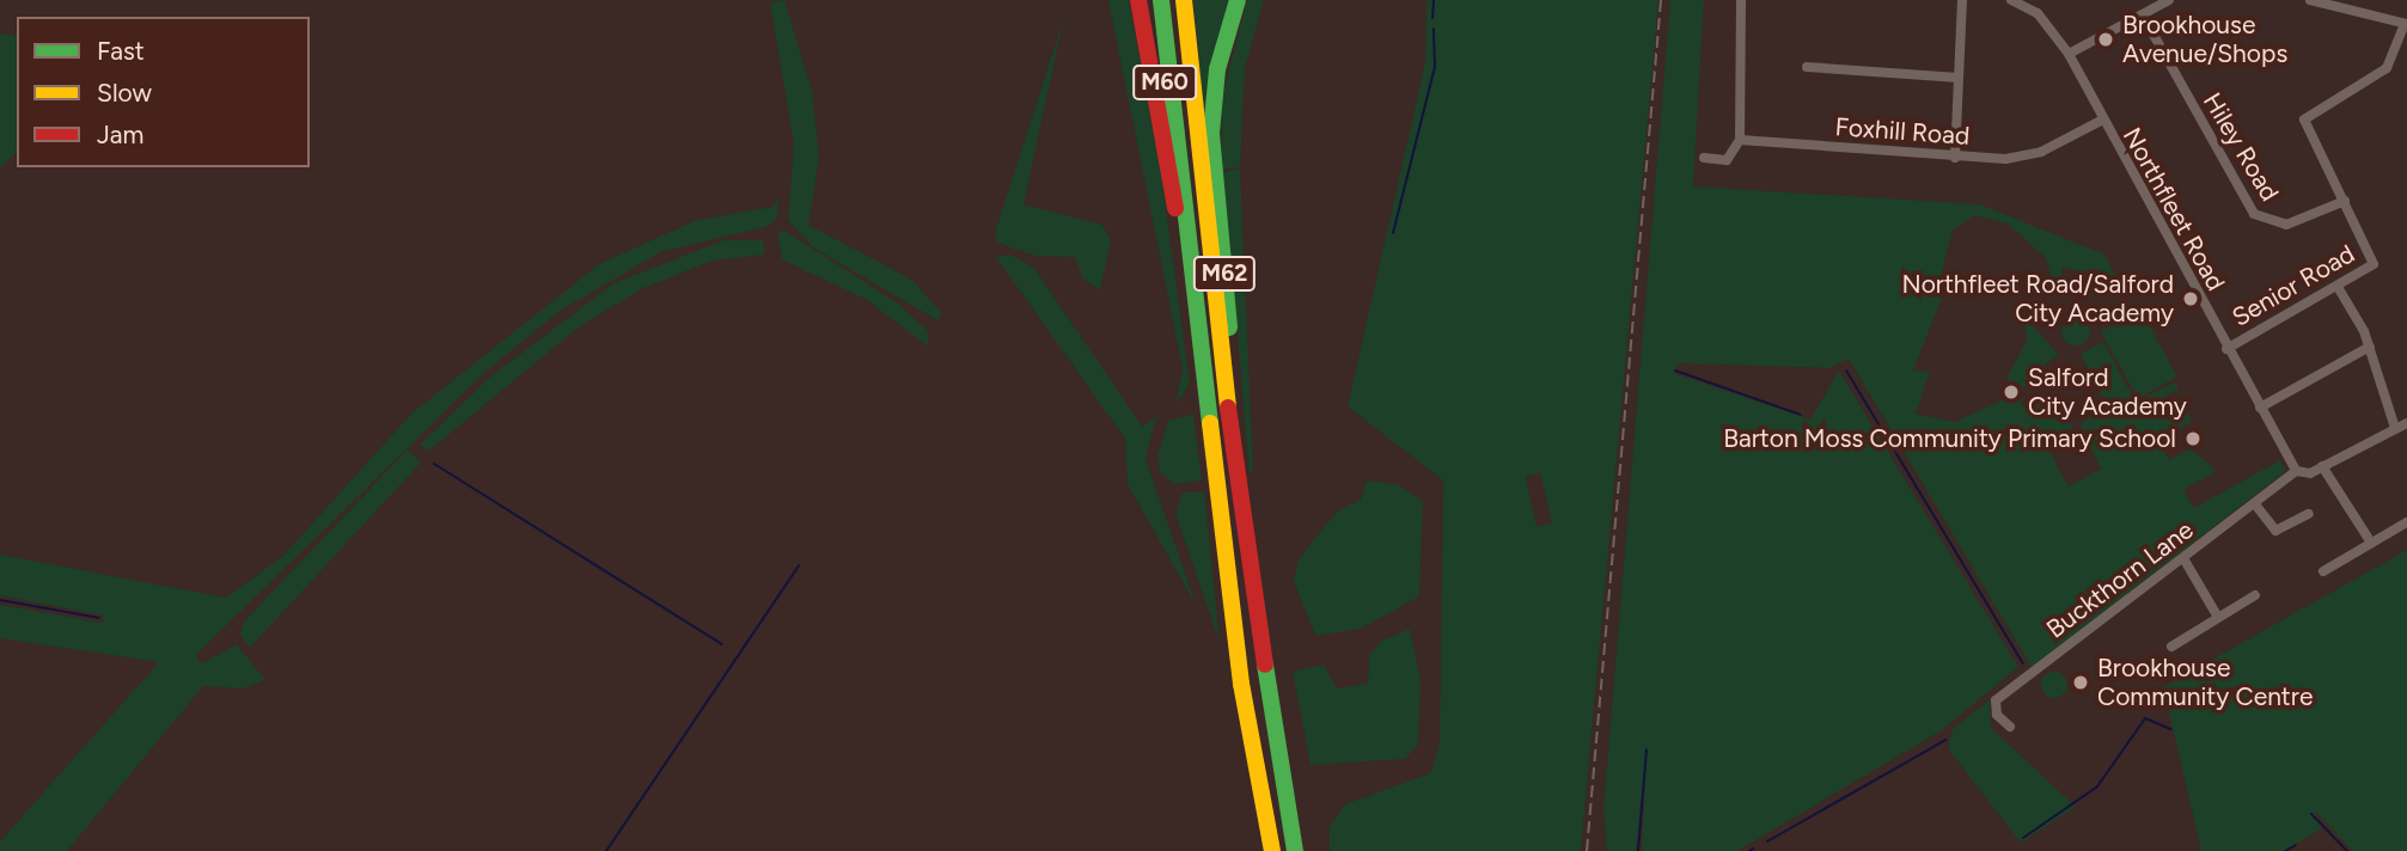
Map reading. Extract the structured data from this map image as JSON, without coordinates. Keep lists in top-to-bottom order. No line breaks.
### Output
{"streets":{"highway":["M60","M62"],"street":["Foxhill Road","Hiley Road","Northfleet Road","Senior Road","Buckthorn Lane"]},"crossings":[["M60","M62"],["Foxhill Road","Northfleet Road"],["Hiley Road","Senior Road"],["Northfleet Road","Senior Road"],["Northfleet Road","Buckthorn Lane"]],"places":["Brookhouse Avenue/Shops","Northfleet Road/Salford City Academy","Salford City Academy","Barton Moss Community Primary School","Brookhouse Community Centre"],"legend":["Fast","Slow","Jam"]}
